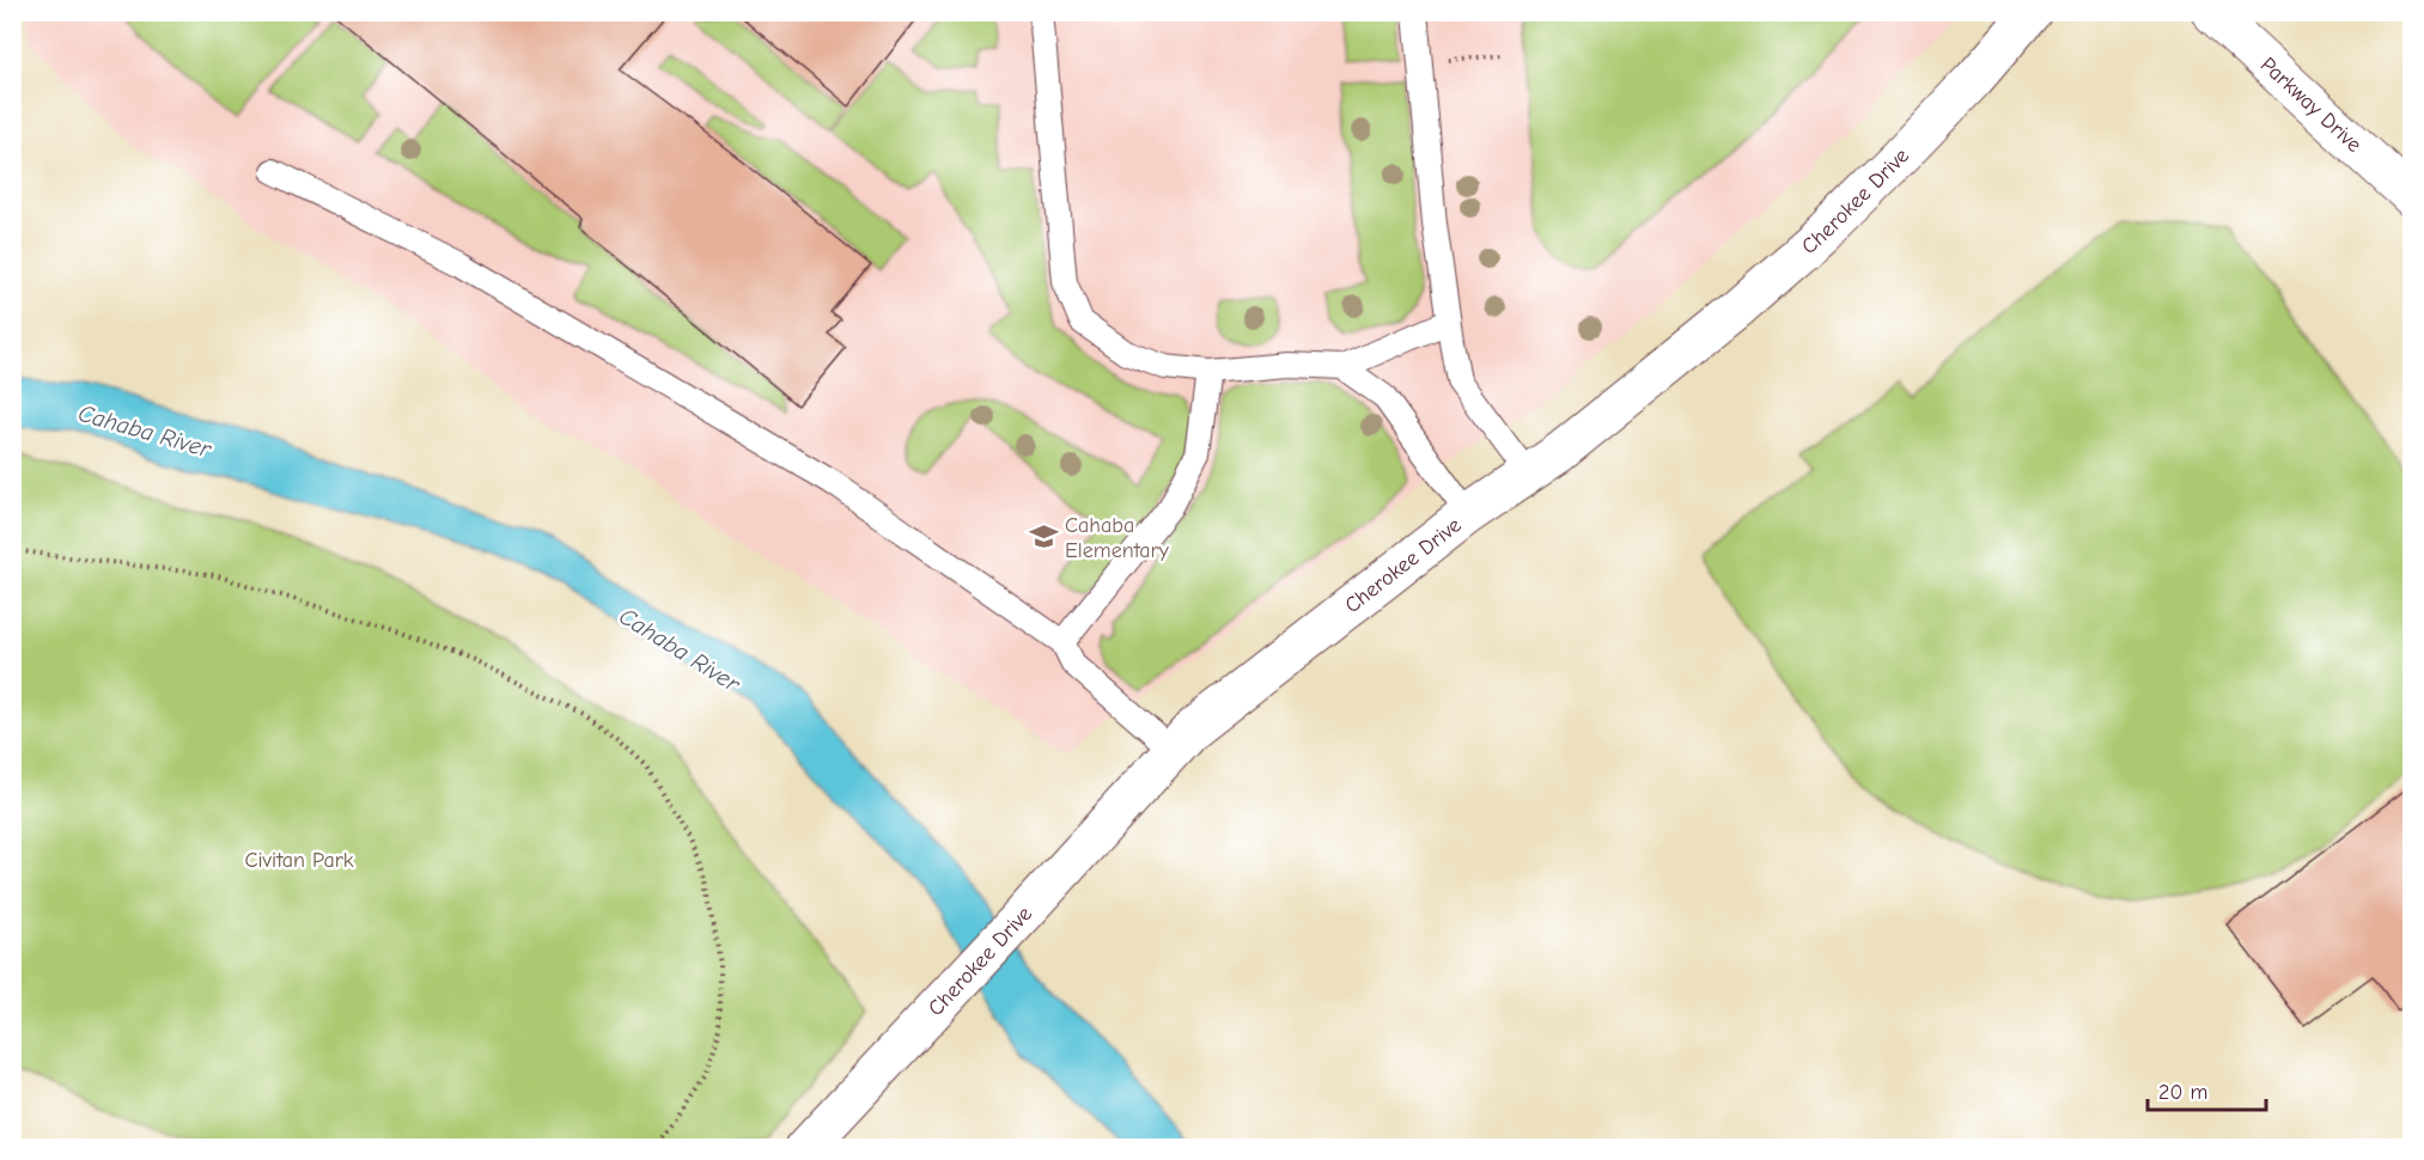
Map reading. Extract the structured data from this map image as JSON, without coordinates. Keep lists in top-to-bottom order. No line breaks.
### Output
{"streets":{"street":["Parkway Drive","Cherokee Drive"]},"water":["Cahaba River"],"parks":["Civitan Park"],"places":{"school or university":["Cahaba Elementary"]},"scale_bar":"20 m"}
